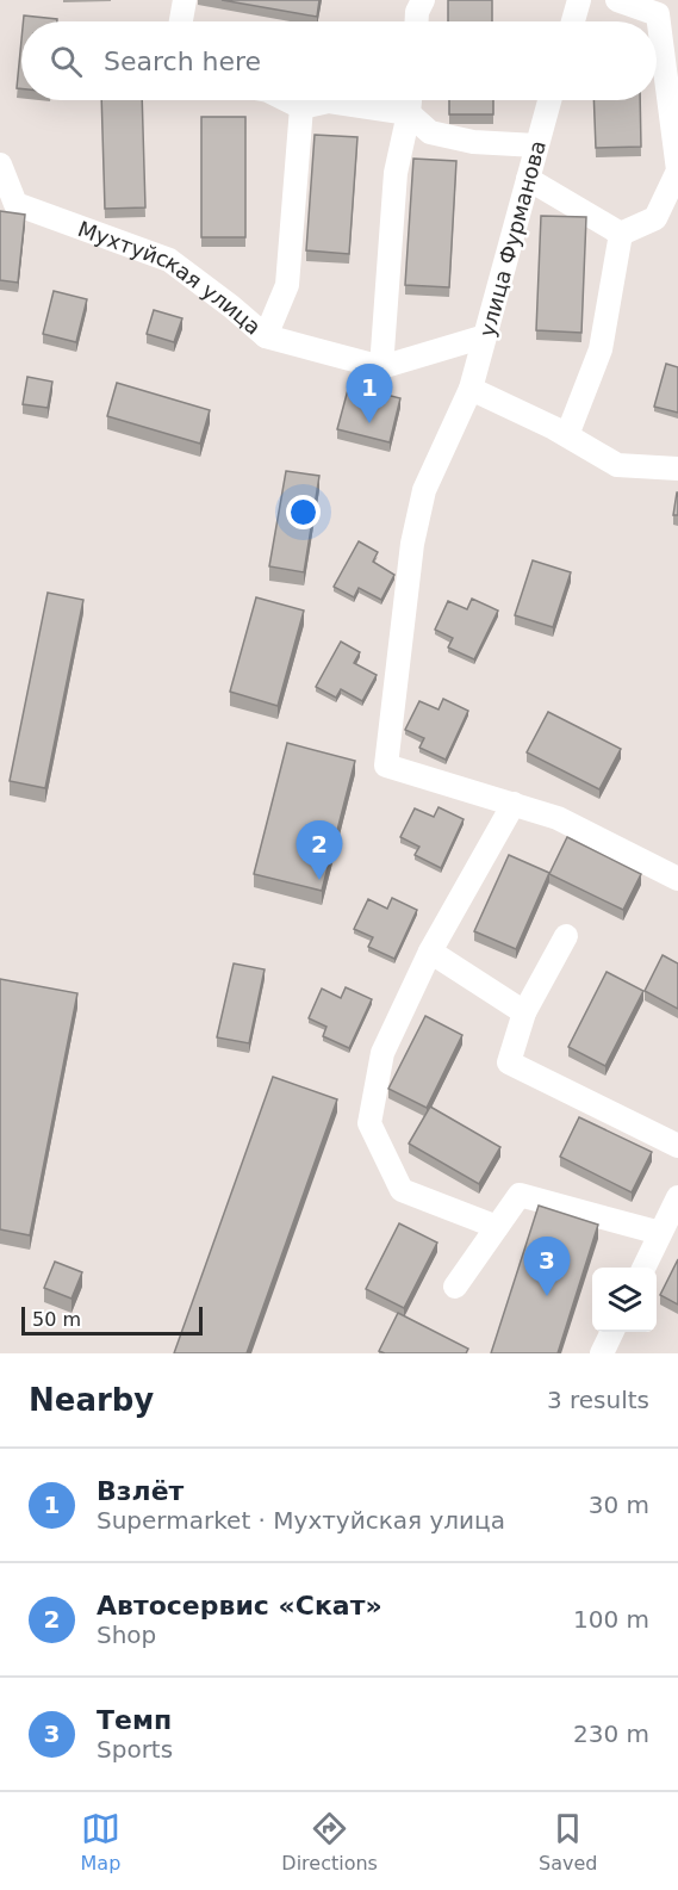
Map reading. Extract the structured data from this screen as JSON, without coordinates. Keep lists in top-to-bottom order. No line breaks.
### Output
{"streets":{"street":["улица Фурманова","Мухтуйская улица"]},"scale_bar":"50 m","page":{"search":"Search here","pins":["1","2","3"],"scale":"50 m","heading":["Nearby","3 results"],"list":[{"mark":"1","name":"Взлёт","note":"Supermarket · Мухтуйская улица","value":"30 m"},{"mark":"2","name":"Автосервис «Скат»","note":"Shop","value":"100 m"},{"mark":"3","name":"Темп","note":"Sports","value":"230 m"}],"nav":["Map","Directions","Saved"]}}
